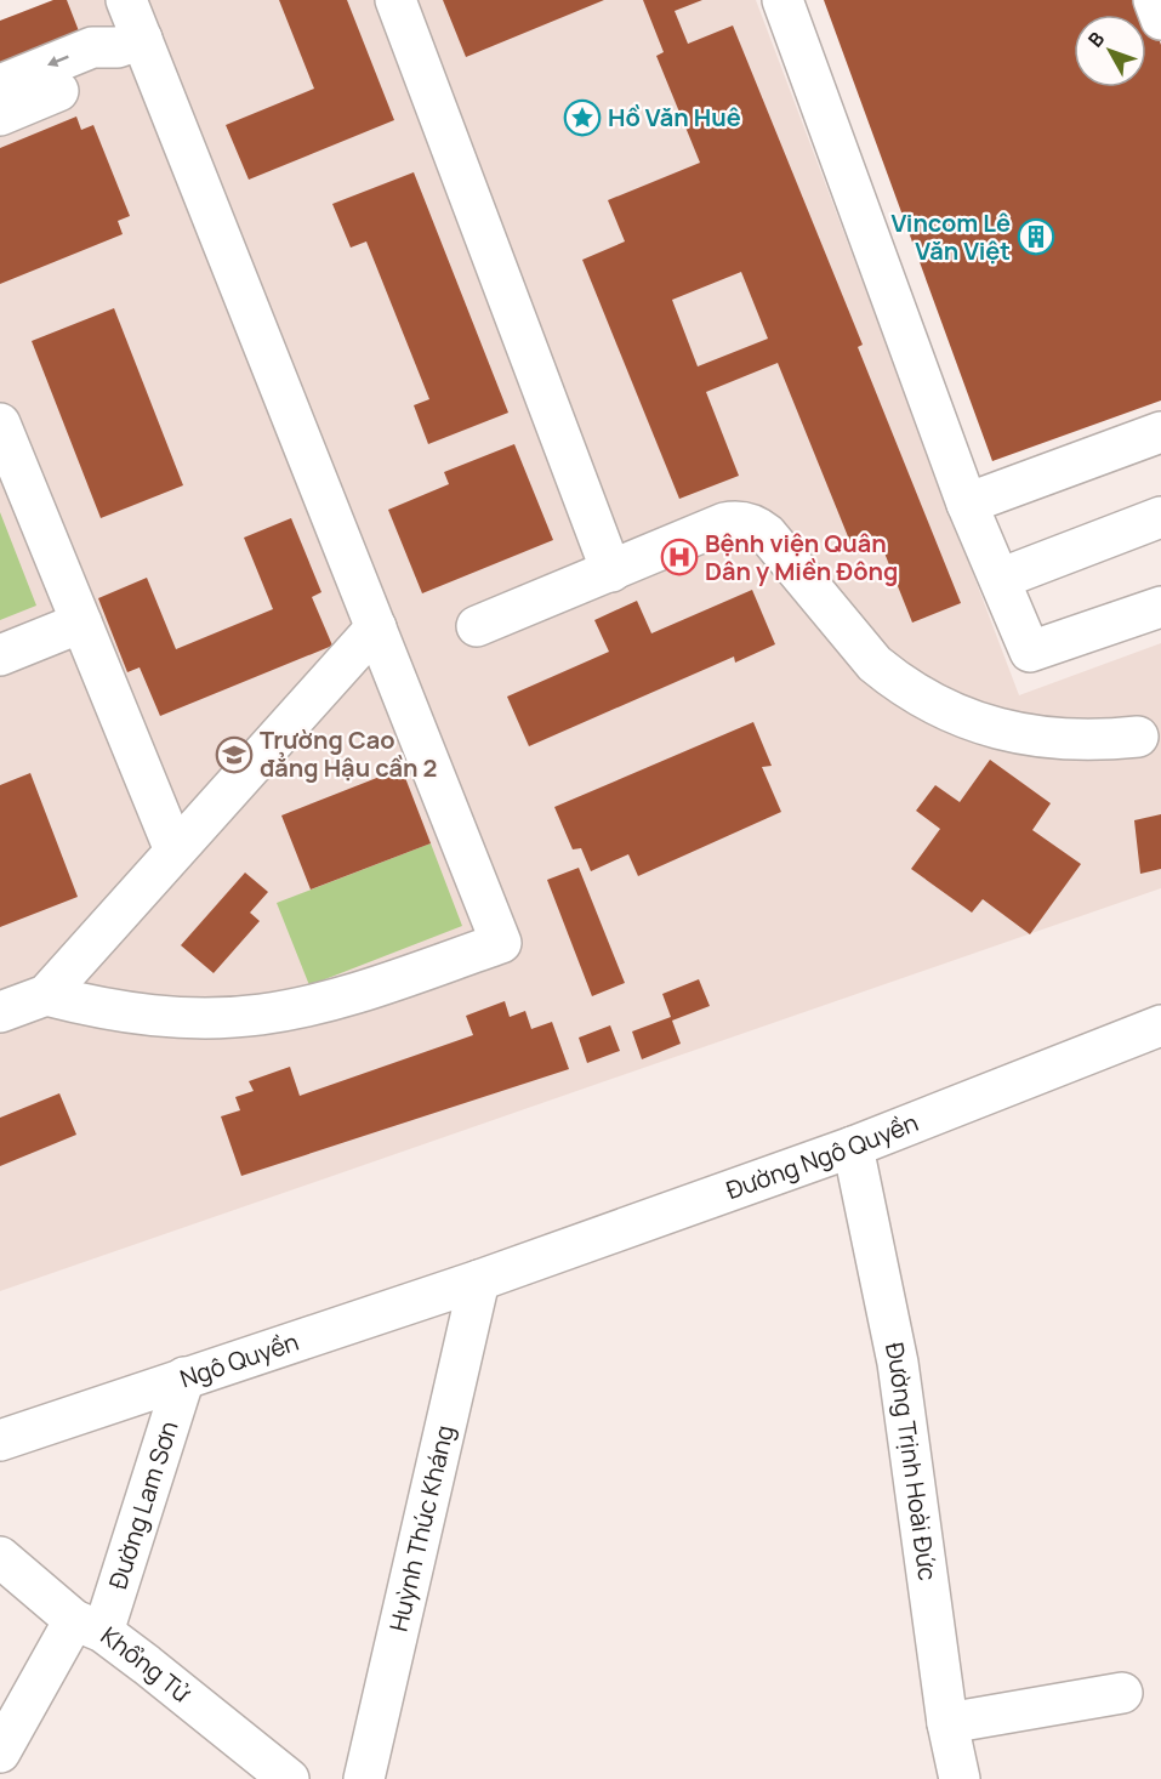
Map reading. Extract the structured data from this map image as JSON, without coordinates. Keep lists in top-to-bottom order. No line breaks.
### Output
{"streets":{"street":["Đường Ngô Quyền","Ngô Quyền","Đường Trịnh Hoài Đức","Đường Lam Sơn","Huỳnh Thúc Kháng","Khổng Tử"]},"crossings":[["Đường Ngô Quyền","Ngô Quyền"],["Đường Ngô Quyền","Đường Trịnh Hoài Đức"],["Đường Ngô Quyền","Huỳnh Thúc Kháng"],["Ngô Quyền","Đường Lam Sơn"],["Ngô Quyền","Huỳnh Thúc Kháng"],["Đường Lam Sơn","Khổng Tử"]],"places":{"place":["Hồ Văn Huê"],"building":["Vincom Lê Văn Việt"],"hospital":["Bệnh viện Quân Dân y Miền Đông"],"school or university":["Trường Cao đẳng Hậu cần 2"]},"north":"top left"}
